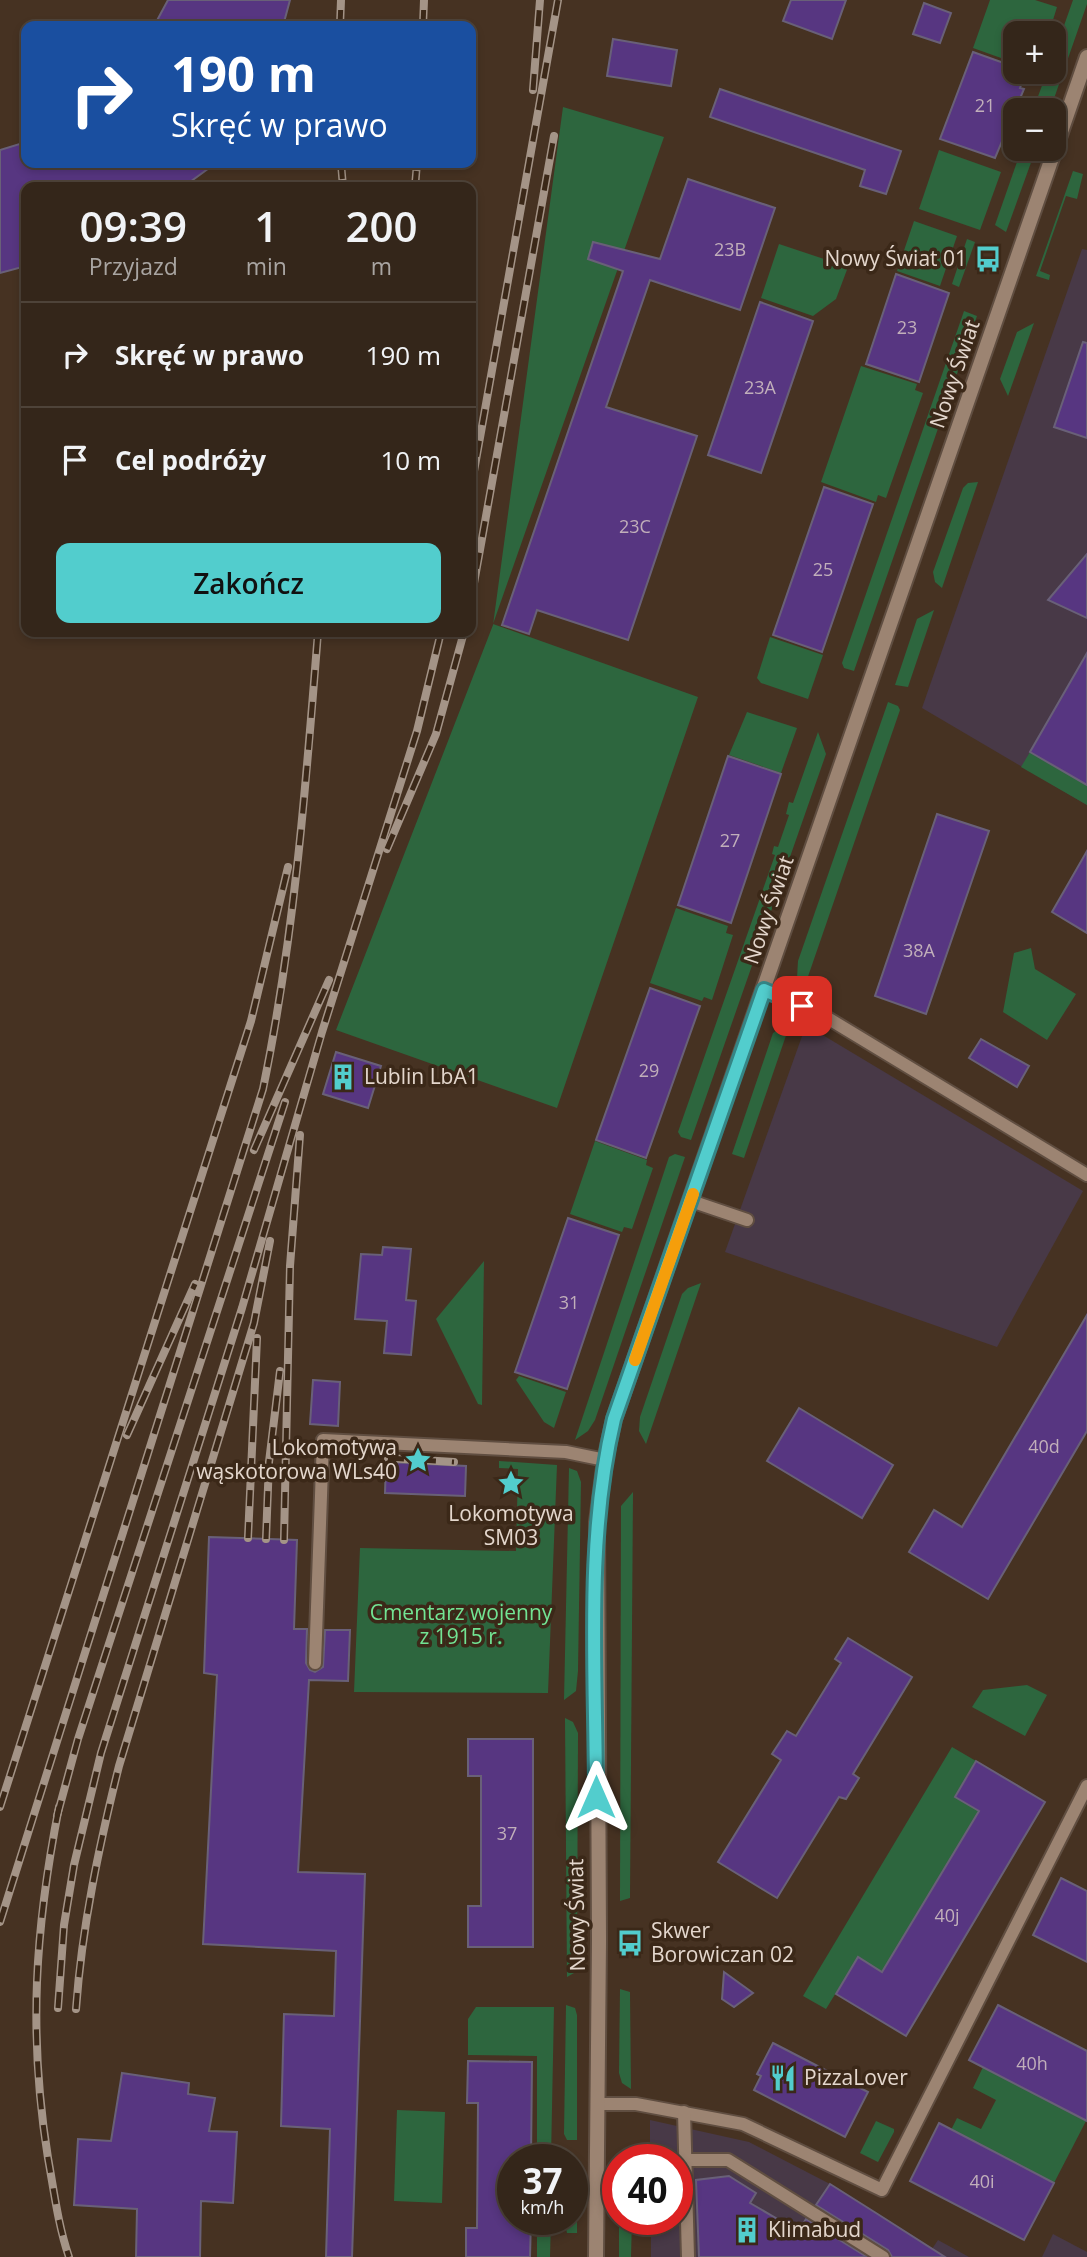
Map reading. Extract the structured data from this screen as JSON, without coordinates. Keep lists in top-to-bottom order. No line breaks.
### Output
{"streets":{"street":["Nowy Świat"]},"parks":["Cmentarz wojenny z 1915 r."],"places":{"bus stop":["Nowy Świat 01","Skwer Borowiczan 02"],"building":["Lublin LbA1","Klimabud"],"place":["Lokomotywa wąskotorowa WLs40","Lokomotywa SM03"],"restaurant":["PizzaLover"]},"house_numbers":["21","23B","23","23A","23C","25","27","38A","29","31","40d","37","40j","40h","40i"],"page":{"map_buttons":["+","−"],"turn":["190 m","Skręć w prawo"],"eta":["09:39","Przyjazd","1","min","200","m"],"list":[{"name":"Skręć w prawo","value":"190 m"},{"name":"Cel podróży","value":"10 m"}],"buttons":"Zakończ","speed":"37 km/h","limit":"40"}}
